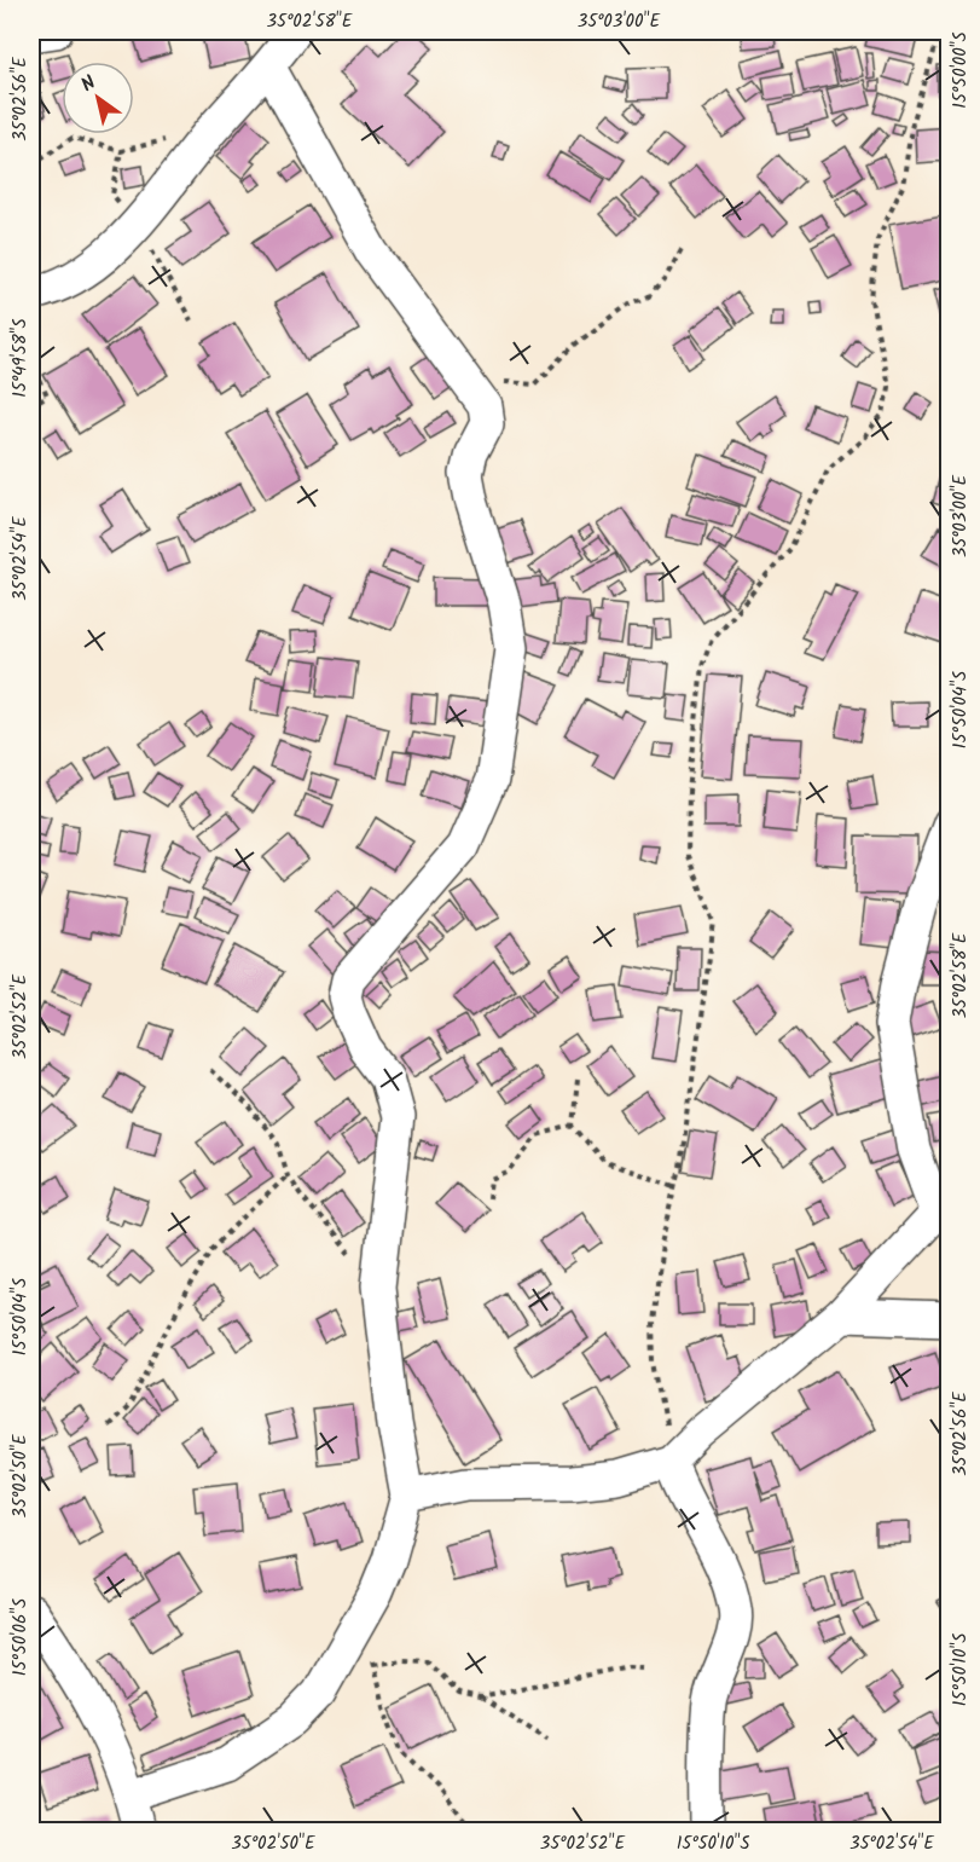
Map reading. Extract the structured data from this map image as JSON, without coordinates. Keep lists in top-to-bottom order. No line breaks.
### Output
{"north":"top left","coordinates":["35°02'58\"E","35°03'00\"E","15°50'00\"S","35°02'56\"E","15°49'58\"S","35°02'54\"E","15°50'04\"S","35°02'52\"E","35°02'50\"E","15°50'06\"S","15°50'10\"S"]}
